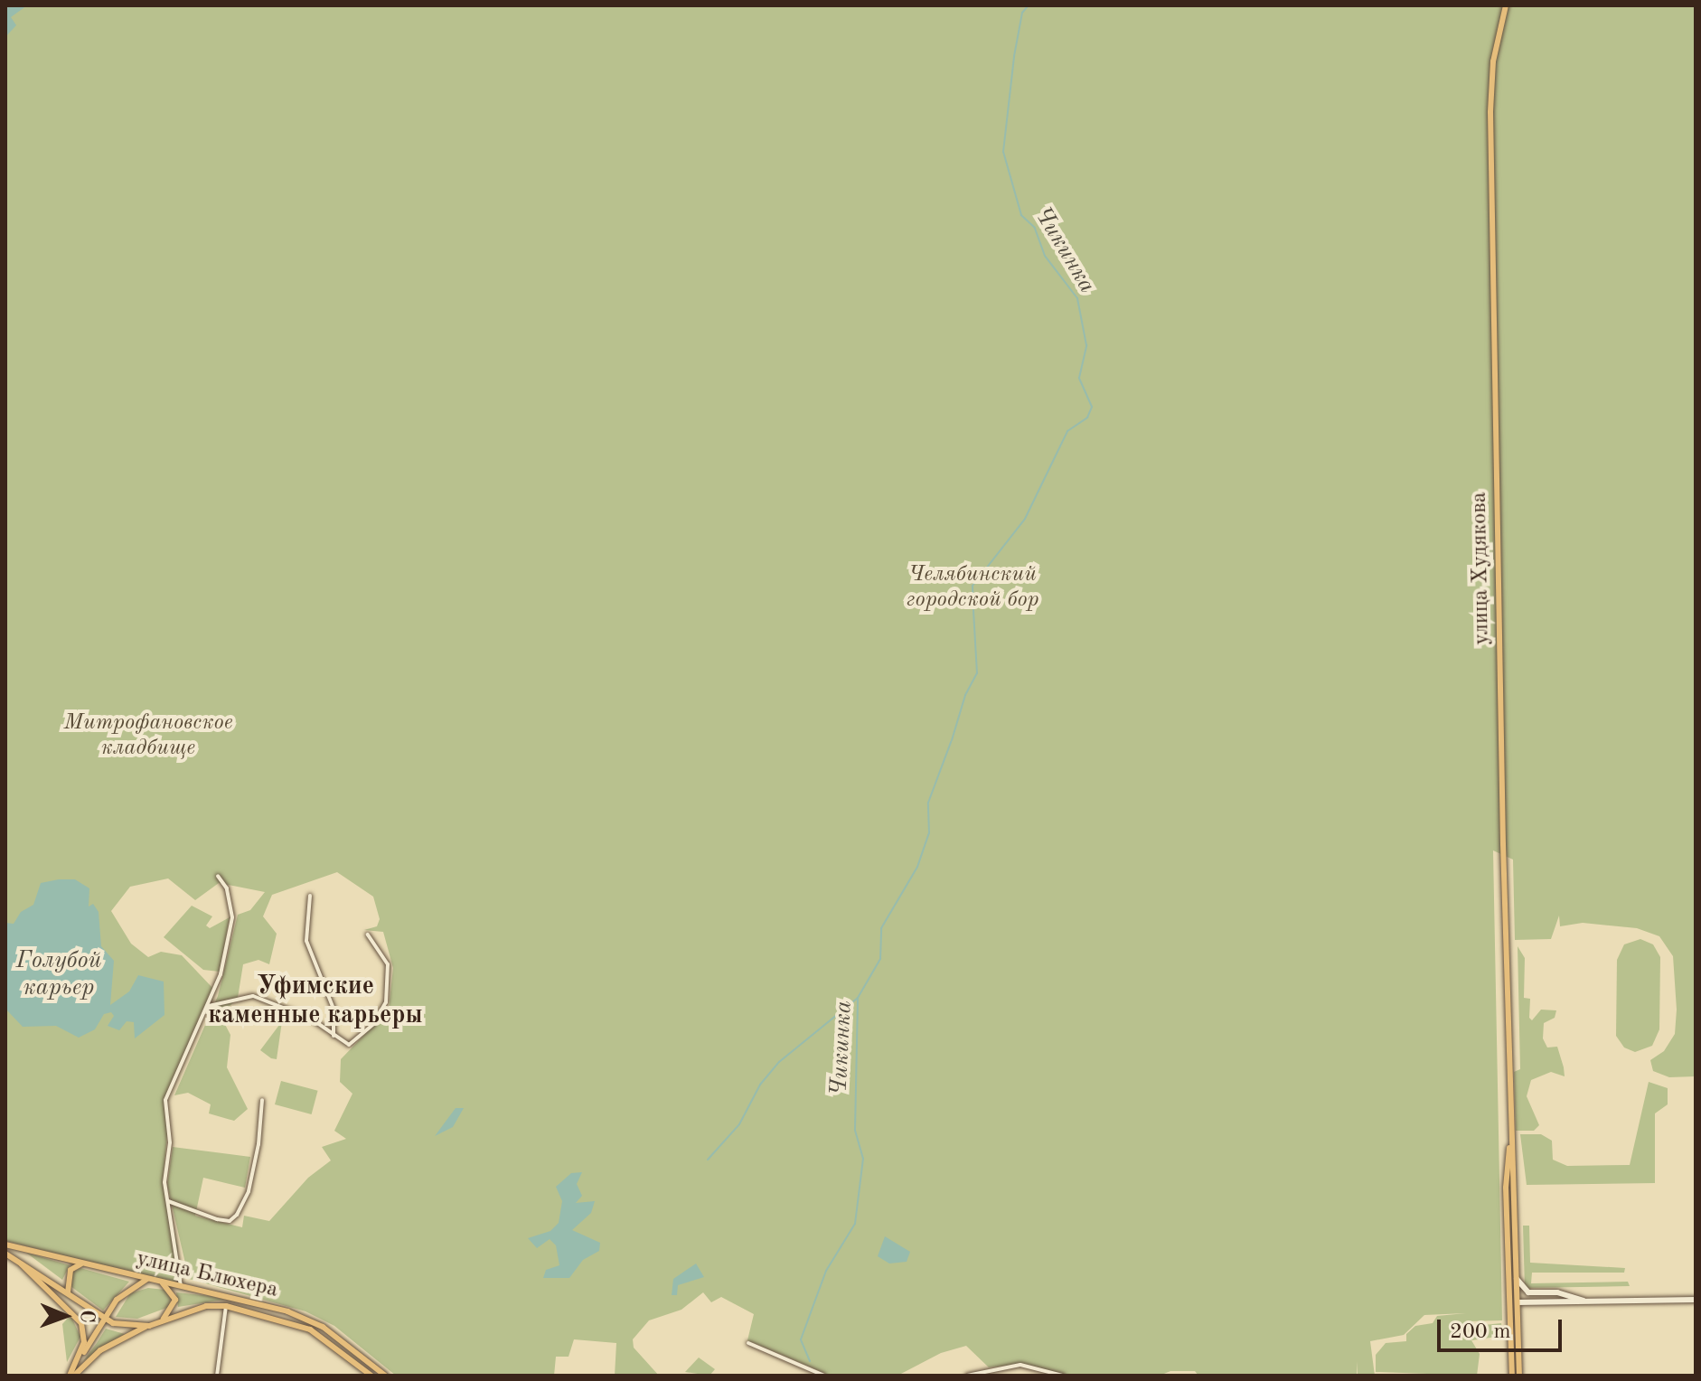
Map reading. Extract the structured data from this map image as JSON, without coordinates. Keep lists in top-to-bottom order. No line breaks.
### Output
{"streets":{"main road":["улица Худякова","улица Блюхера"]},"districts":["Уфимские каменные карьеры"],"water":["Чикинка","Голубой карьер"],"parks":["Челябинский городской бор","Митрофановское кладбище"],"scale_bar":"200 m","north":"right"}
